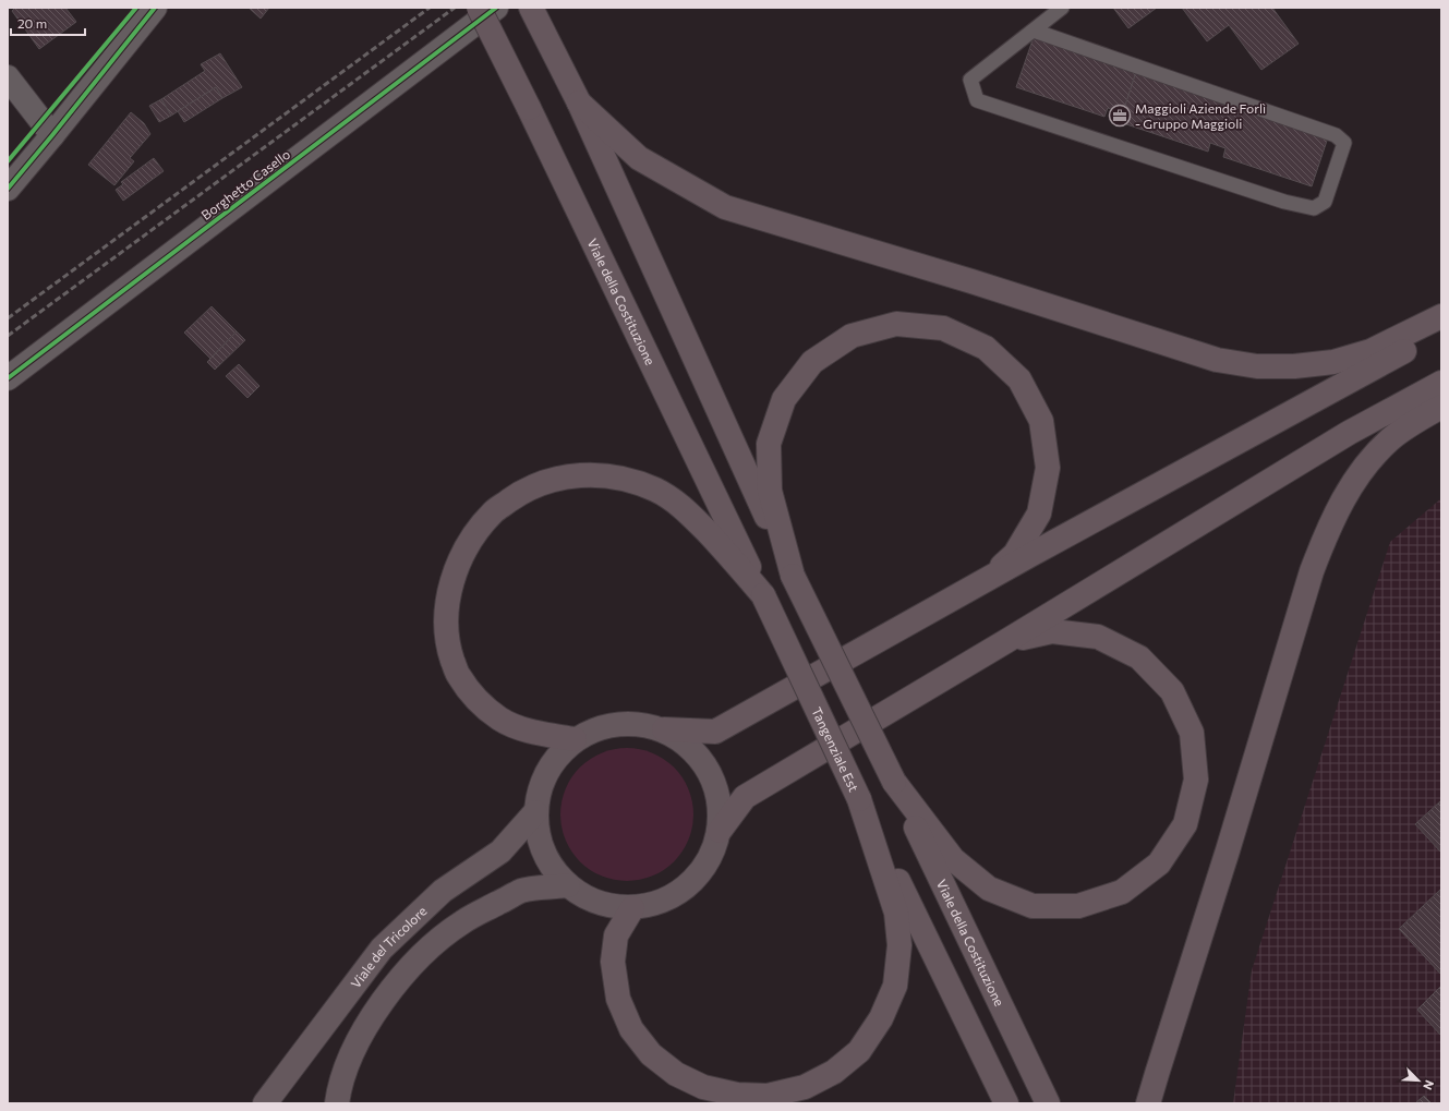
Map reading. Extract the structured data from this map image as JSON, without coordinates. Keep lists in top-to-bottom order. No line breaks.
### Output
{"streets":{"highway":["Viale della Costituzione","Tangenziale Est"],"main road":["Viale del Tricolore"],"street":["Borghetto Casello"]},"crossings":[["Viale della Costituzione","Tangenziale Est"]],"places":{"office":["Maggioli Aziende Forlì - Gruppo Maggioli"]},"scale_bar":"20 m","north":"bottom right"}
